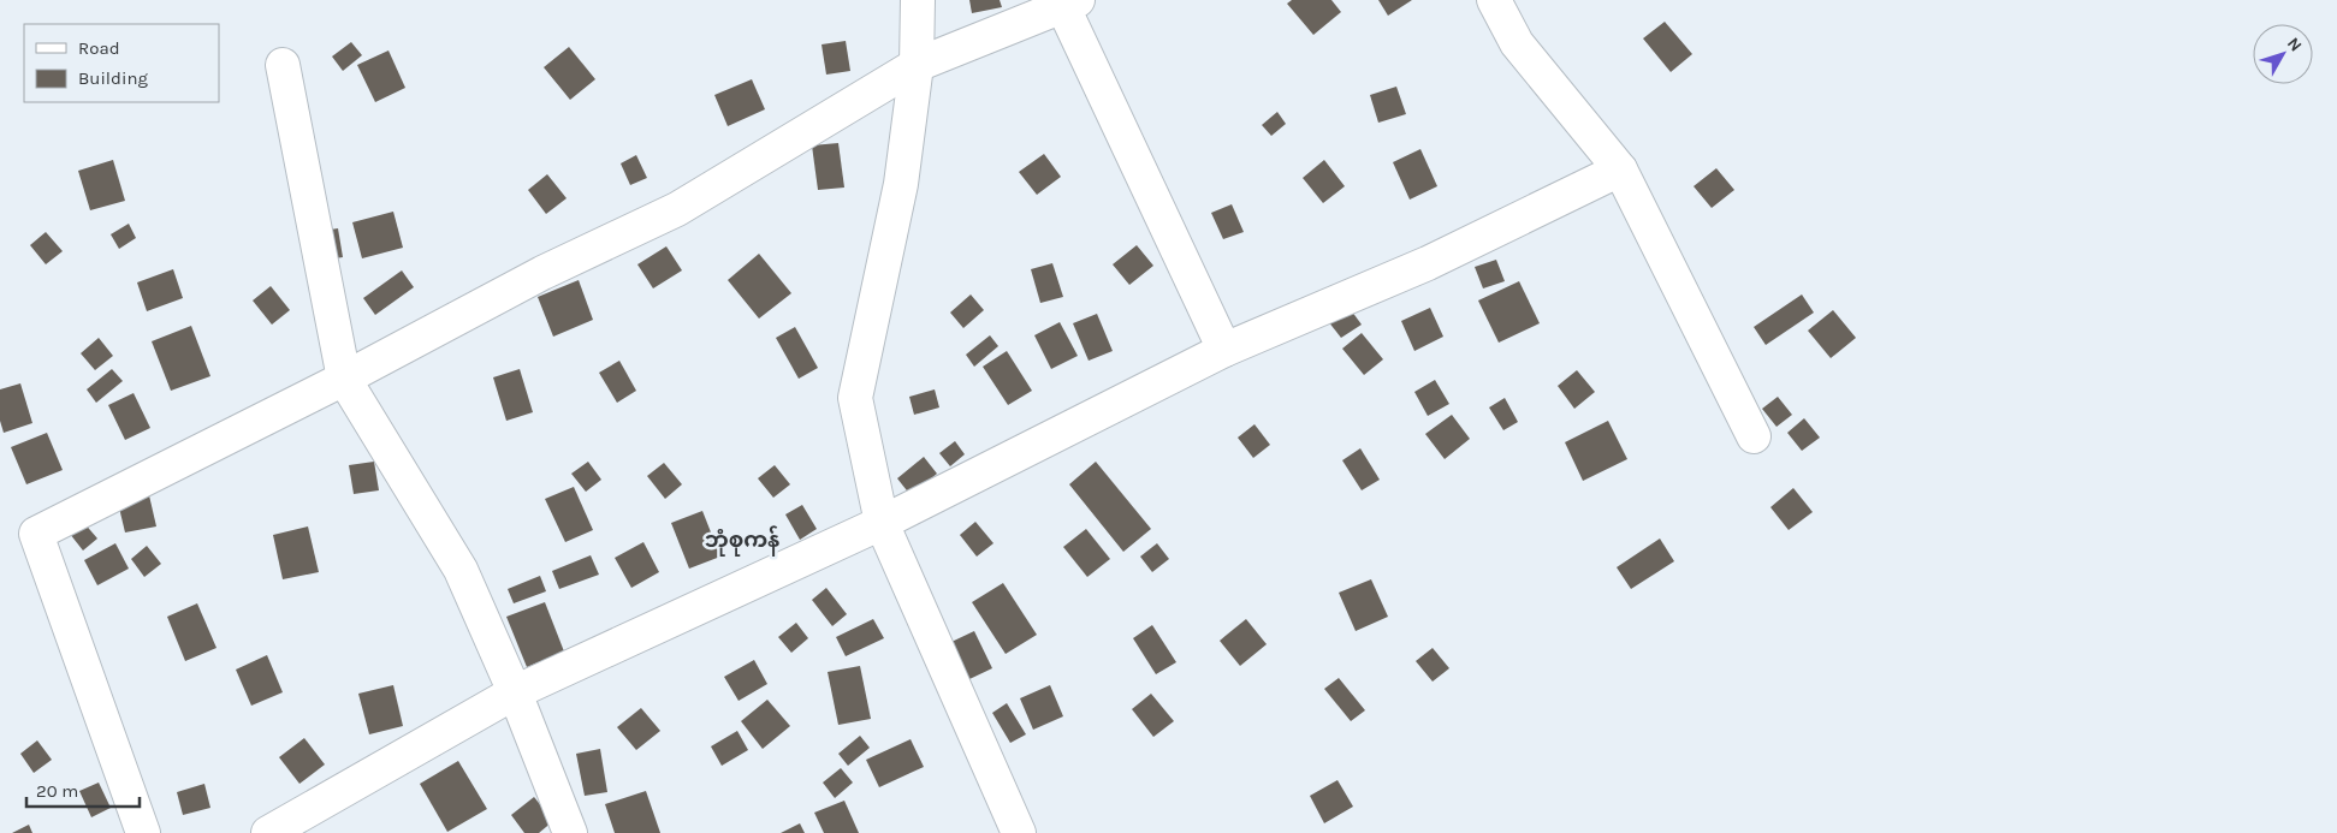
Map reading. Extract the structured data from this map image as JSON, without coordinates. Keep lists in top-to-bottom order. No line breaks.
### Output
{"districts":["ဘုံစုကန်"],"legend":["Road","Building"],"scale_bar":"20 m","north":"top right"}
